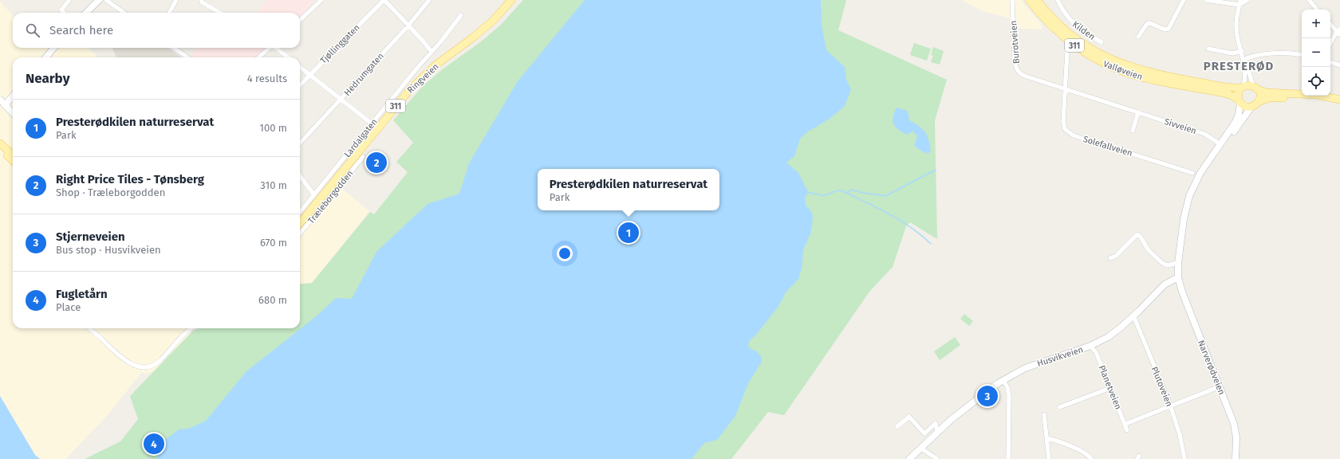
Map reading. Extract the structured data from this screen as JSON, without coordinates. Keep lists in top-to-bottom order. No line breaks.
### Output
{"streets":{"main road":["311","Valløveien","Ringveien","Husvikveien","Narverødveien"],"street":["Kilden","Burotveien","Tjøllinggaten","Hedrumgaten","Sivveien","Lardalgaten","Solefallveien","Træleborgodden","Plutoveien","Planetveien"]},"crossings":[["Burotveien","Sivveien"],["Burotveien","Solefallveien"],["311","Valløveien"],["Sivveien","Solefallveien"],["Sivveien","Narverødveien"],["Husvikveien","Narverødveien"],["Husvikveien","Plutoveien"],["Husvikveien","Planetveien"]],"districts":["PRESTERØD"],"page":{"map_buttons":["+","−"],"search":"Search here","heading":["Nearby","4 results"],"list":[{"mark":"1","name":"Presterødkilen naturreservat","note":"Park","value":"100 m"},{"mark":"2","name":"Right Price Tiles - Tønsberg","note":"Shop · Træleborgodden","value":"310 m"},{"mark":"3","name":"Stjerneveien","note":"Bus stop · Husvikveien","value":"670 m"},{"mark":"4","name":"Fugletårn","note":"Place","value":"680 m"}],"pins":["2","1","3","4"],"popup":["Presterødkilen naturreservat","Park"]}}
